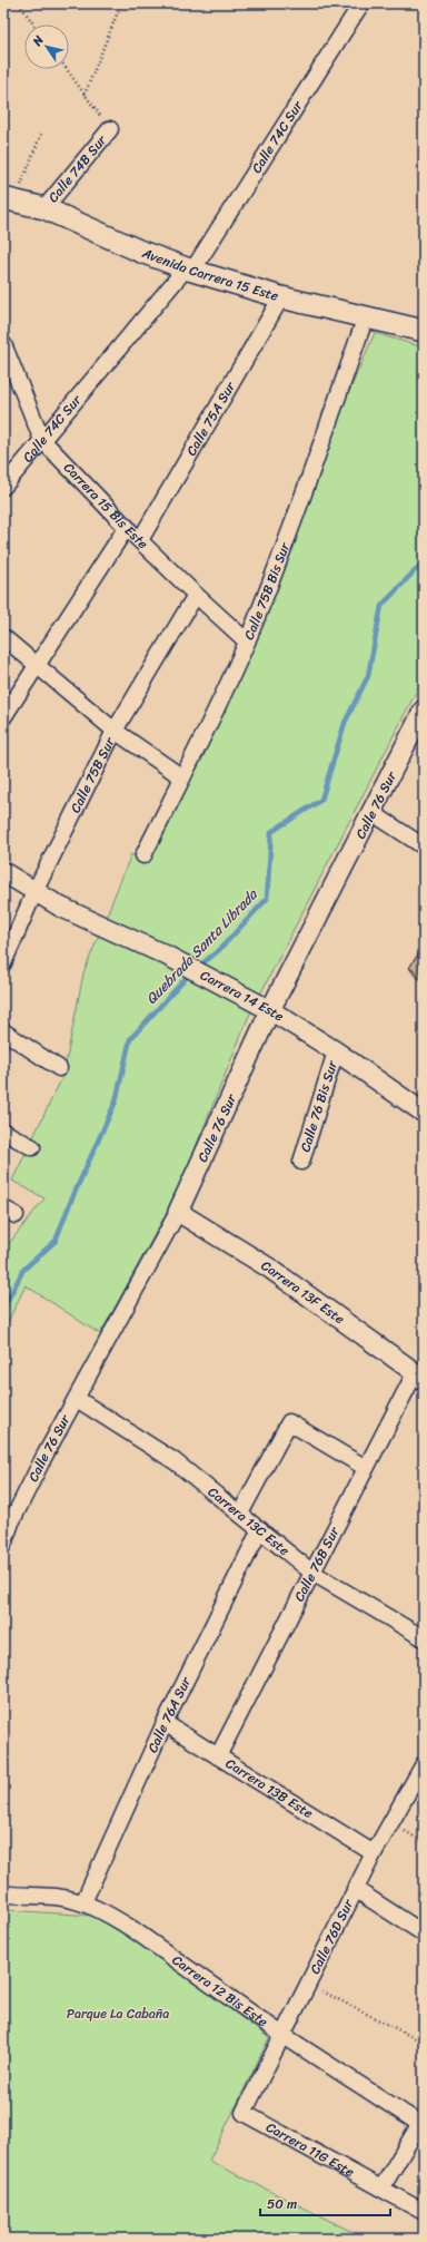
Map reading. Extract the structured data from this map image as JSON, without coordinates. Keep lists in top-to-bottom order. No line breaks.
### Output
{"streets":{"main road":["Avenida Carrera 15 Este"],"street":["Calle 74C Sur","Calle 74B Sur","Calle 75A Sur","Carrera 15 Bis Este","Calle 75B Bis Sur","Calle 75B Sur","Calle 76 Sur","Carrera 14 Este","Calle 76 Bis Sur","Carrera 13F Este","Carrera 13C Este","Calle 76B Sur","Calle 76A Sur","Carrera 13B Este","Calle 76D Sur","Carrera 12 Bis Este","Carrera 11G Este"]},"crossings":[["Calle 74C Sur","Avenida Carrera 15 Este"],["Calle 74C Sur","Carrera 15 Bis Este"],["Calle 74B Sur","Avenida Carrera 15 Este"],["Avenida Carrera 15 Este","Calle 75A Sur"],["Avenida Carrera 15 Este","Calle 75B Bis Sur"],["Calle 75A Sur","Carrera 15 Bis Este"],["Carrera 15 Bis Este","Calle 75B Bis Sur"],["Carrera 15 Bis Este","Calle 75B Sur"],["Calle 75B Sur","Carrera 14 Este"],["Calle 76 Sur","Carrera 14 Este"],["Calle 76 Sur","Carrera 13F Este"],["Calle 76 Sur","Carrera 13C Este"],["Carrera 14 Este","Calle 76 Bis Sur"],["Carrera 13F Este","Calle 76B Sur"],["Carrera 13C Este","Calle 76B Sur"],["Carrera 13C Este","Calle 76A Sur"],["Calle 76B Sur","Carrera 13B Este"],["Calle 76A Sur","Carrera 13B Este"],["Calle 76A Sur","Carrera 12 Bis Este"],["Carrera 13B Este","Calle 76D Sur"],["Calle 76D Sur","Carrera 12 Bis Este"],["Calle 76D Sur","Carrera 11G Este"]],"water":["Quebrada Santa Librada"],"parks":["Parque La Cabaña"],"scale_bar":"50 m","north":"top left"}
